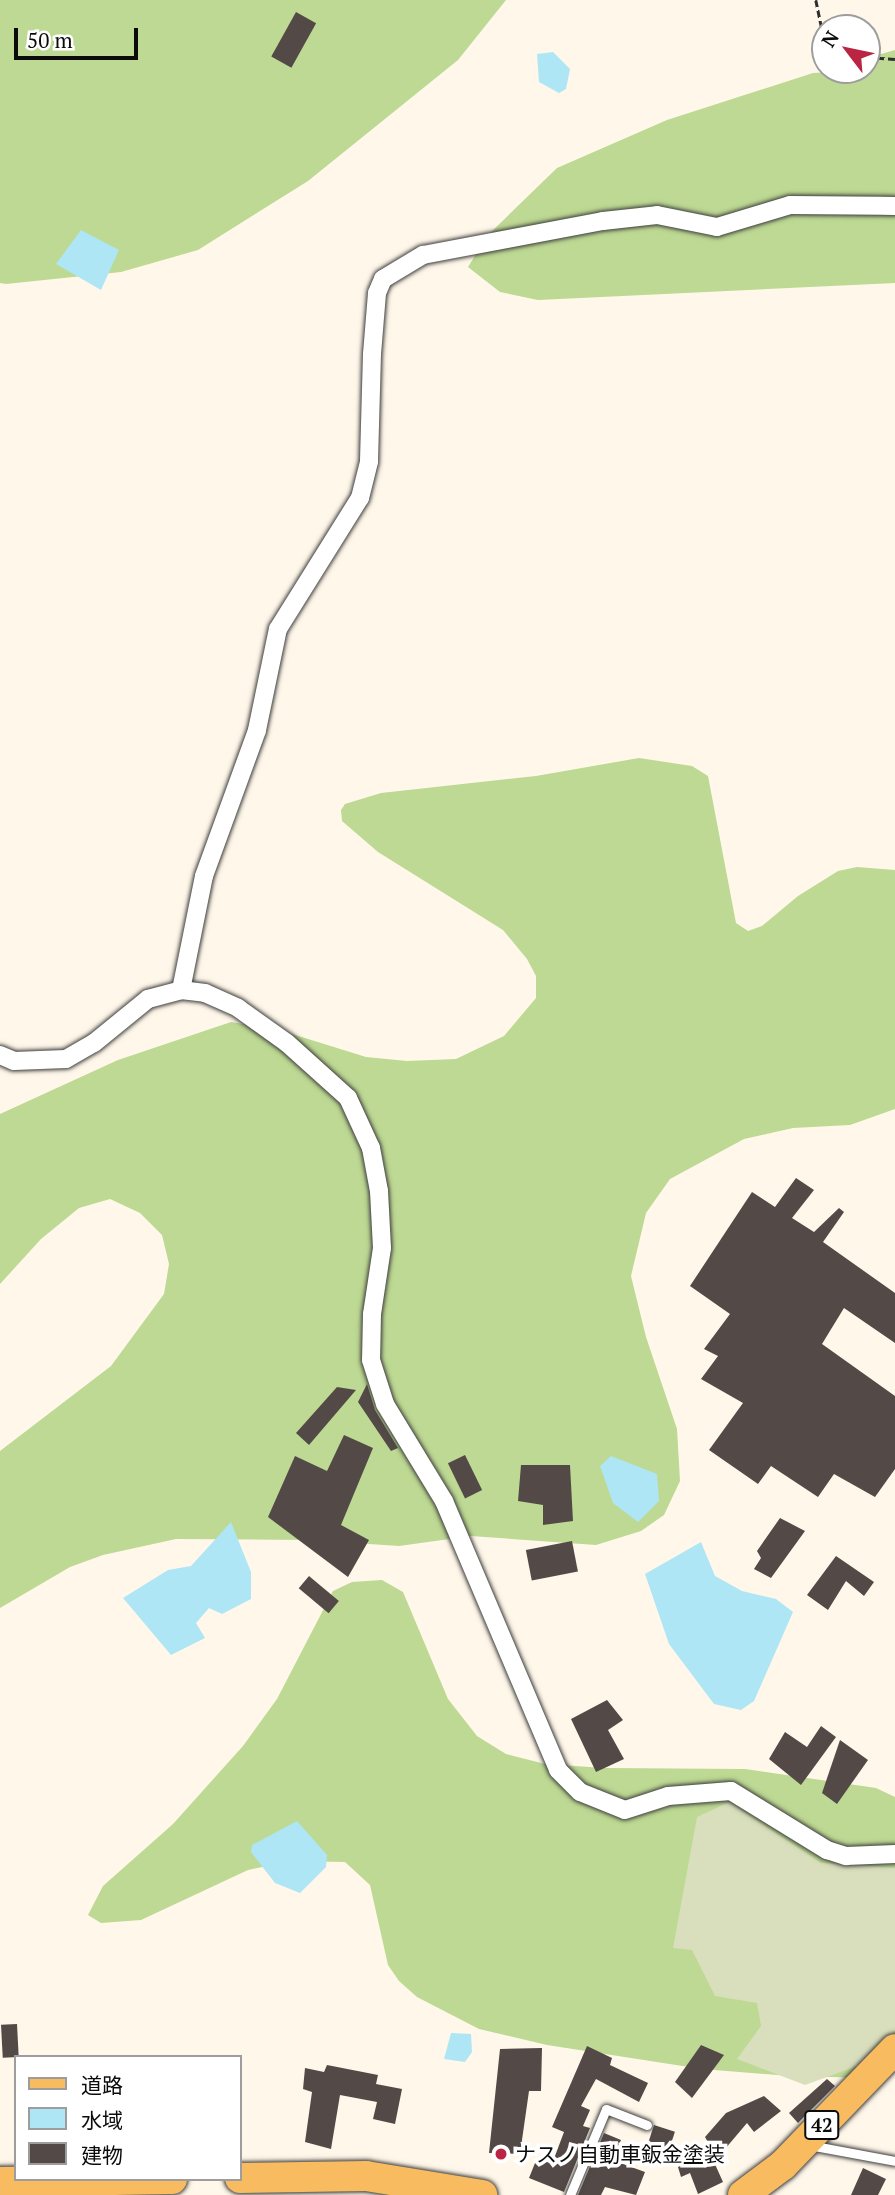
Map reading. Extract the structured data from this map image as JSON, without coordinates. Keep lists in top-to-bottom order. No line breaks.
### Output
{"streets":{"main road":["42"]},"places":["ナスノ自動車鈑金塗装"],"legend":["道路","水域","建物"],"scale_bar":"50 m","north":"top left"}
